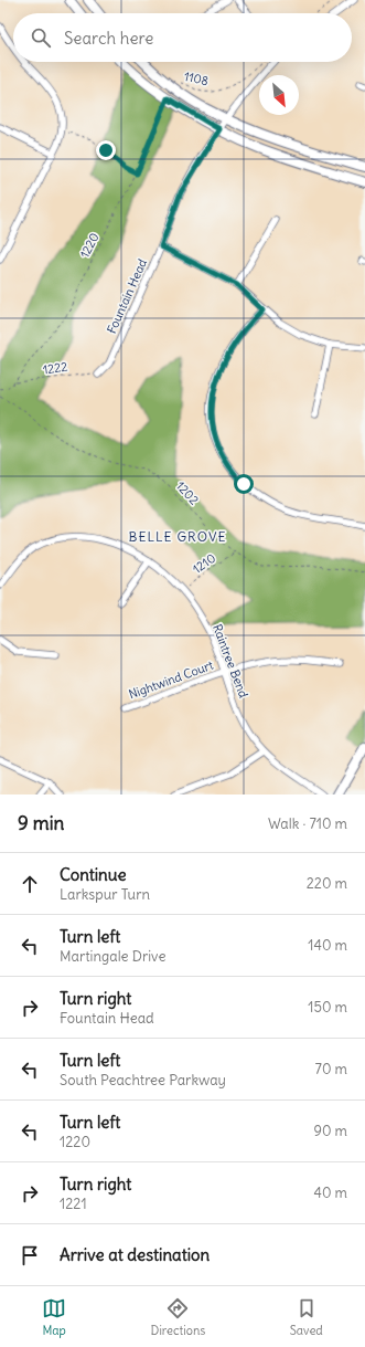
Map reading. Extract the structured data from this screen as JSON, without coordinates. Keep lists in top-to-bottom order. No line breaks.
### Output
{"streets":{"street":["Fountain Head","Raintree Bend","Nightwind Court"],"path":["1108","1220","1222","1202","1210"]},"crossings":[["1220","1222"],["Fountain Head","1222"],["1202","1210"],["1210","Raintree Bend"],["Raintree Bend","Nightwind Court"]],"districts":["BELLE GROVE"],"north":"bottom right","page":{"search":"Search here","heading":["9 min","Walk · 710 m"],"list":[["Continue","Larkspur Turn","220 m"],["Turn left","Martingale Drive","140 m"],["Turn right","Fountain Head","150 m"],["Turn left","South Peachtree Parkway","70 m"],["Turn left","1220","90 m"],["Turn right","1221","40 m"],"Arrive at destination"],"nav":["Map","Directions","Saved"]}}
